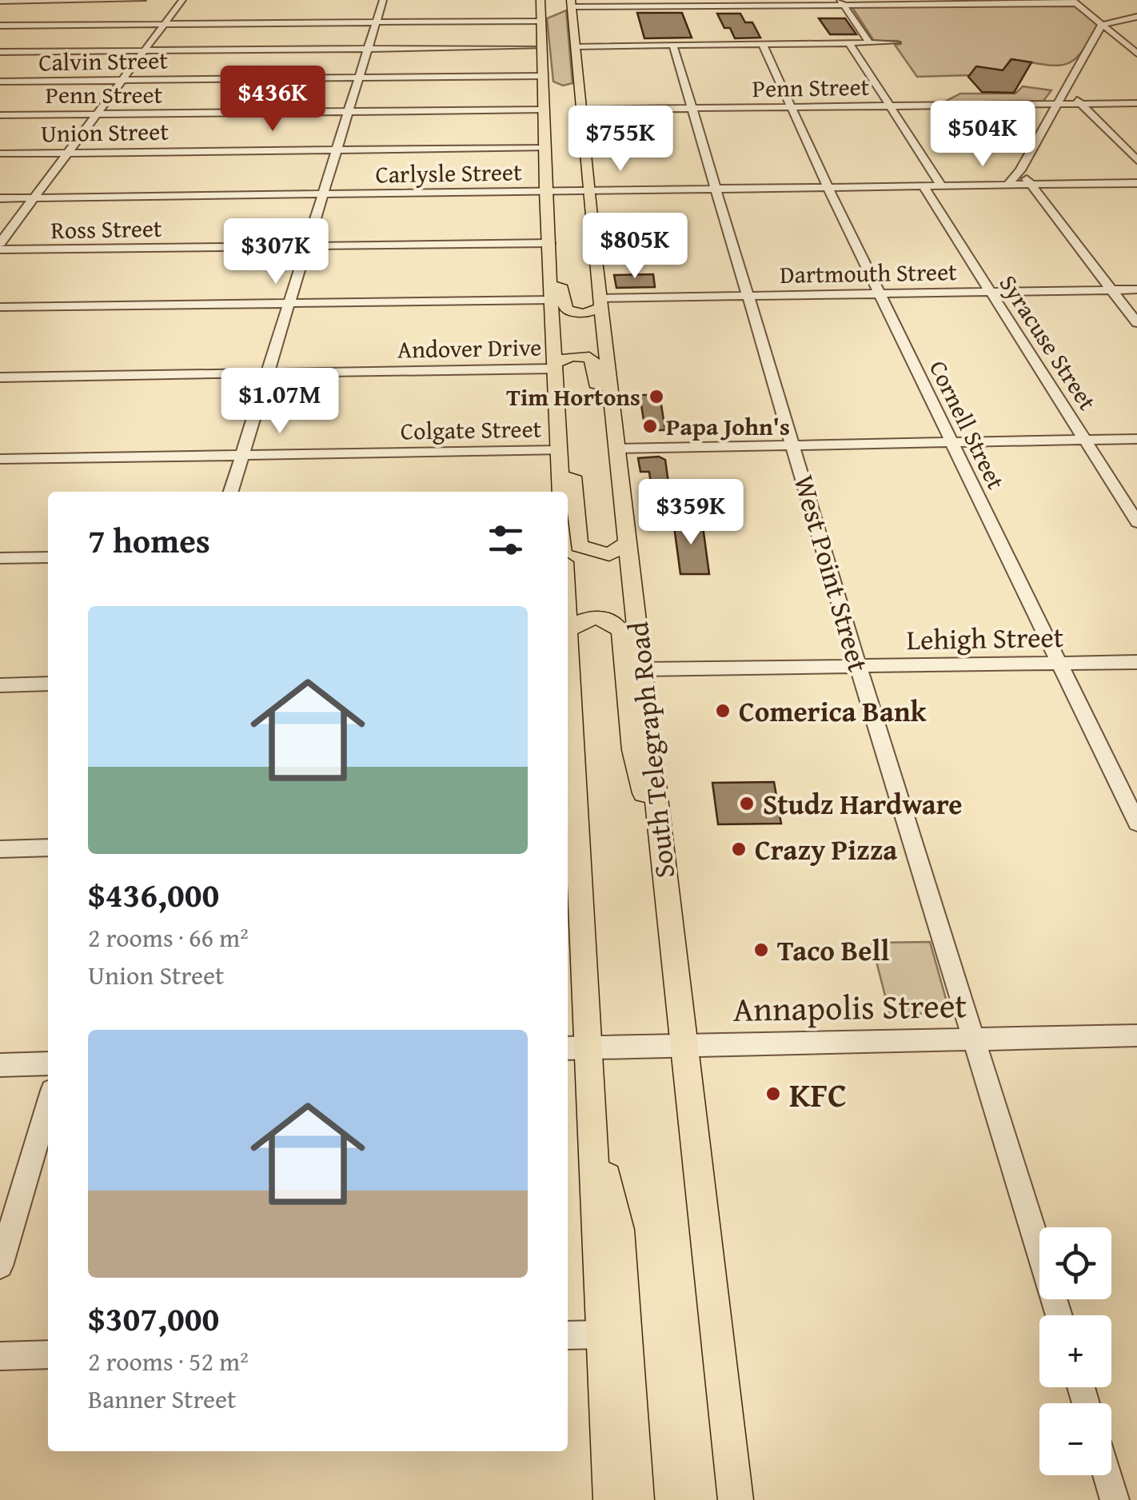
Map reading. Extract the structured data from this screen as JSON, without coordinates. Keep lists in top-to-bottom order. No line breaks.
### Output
{"streets":{"main road":["South Telegraph Road"],"street":["Calvin Street","Penn Street","Union Street","Carlysle Street","Ross Street","Dartmouth Street","Syracuse Street","Andover Drive","Cornell Street","Colgate Street","West Point Street","Lehigh Street","Annapolis Street"]},"crossings":[["Penn Street","Cornell Street"],["Penn Street","West Point Street"],["Penn Street","South Telegraph Road"],["Carlysle Street","Syracuse Street"],["Carlysle Street","Cornell Street"],["Carlysle Street","West Point Street"],["Carlysle Street","South Telegraph Road"],["Dartmouth Street","Syracuse Street"],["Dartmouth Street","Cornell Street"],["Dartmouth Street","West Point Street"],["Dartmouth Street","South Telegraph Road"],["Cornell Street","Lehigh Street"],["West Point Street","Lehigh Street"],["West Point Street","Annapolis Street"],["Lehigh Street","South Telegraph Road"],["South Telegraph Road","Annapolis Street"]],"places":["Tim Hortons","Papa John's","Comerica Bank","Studz Hardware","Crazy Pizza","Taco Bell","KFC"],"page":{"price":["$436K","$504K","$755K","$805K","$307K","$1.07M","$359K"],"heading":"7 homes","list":[{"name":"$436,000","note":"2 rooms · 66 m² · Union Street"},{"name":"$307,000","note":"2 rooms · 52 m² · Banner Street"}],"map_buttons":["+","−"]}}
